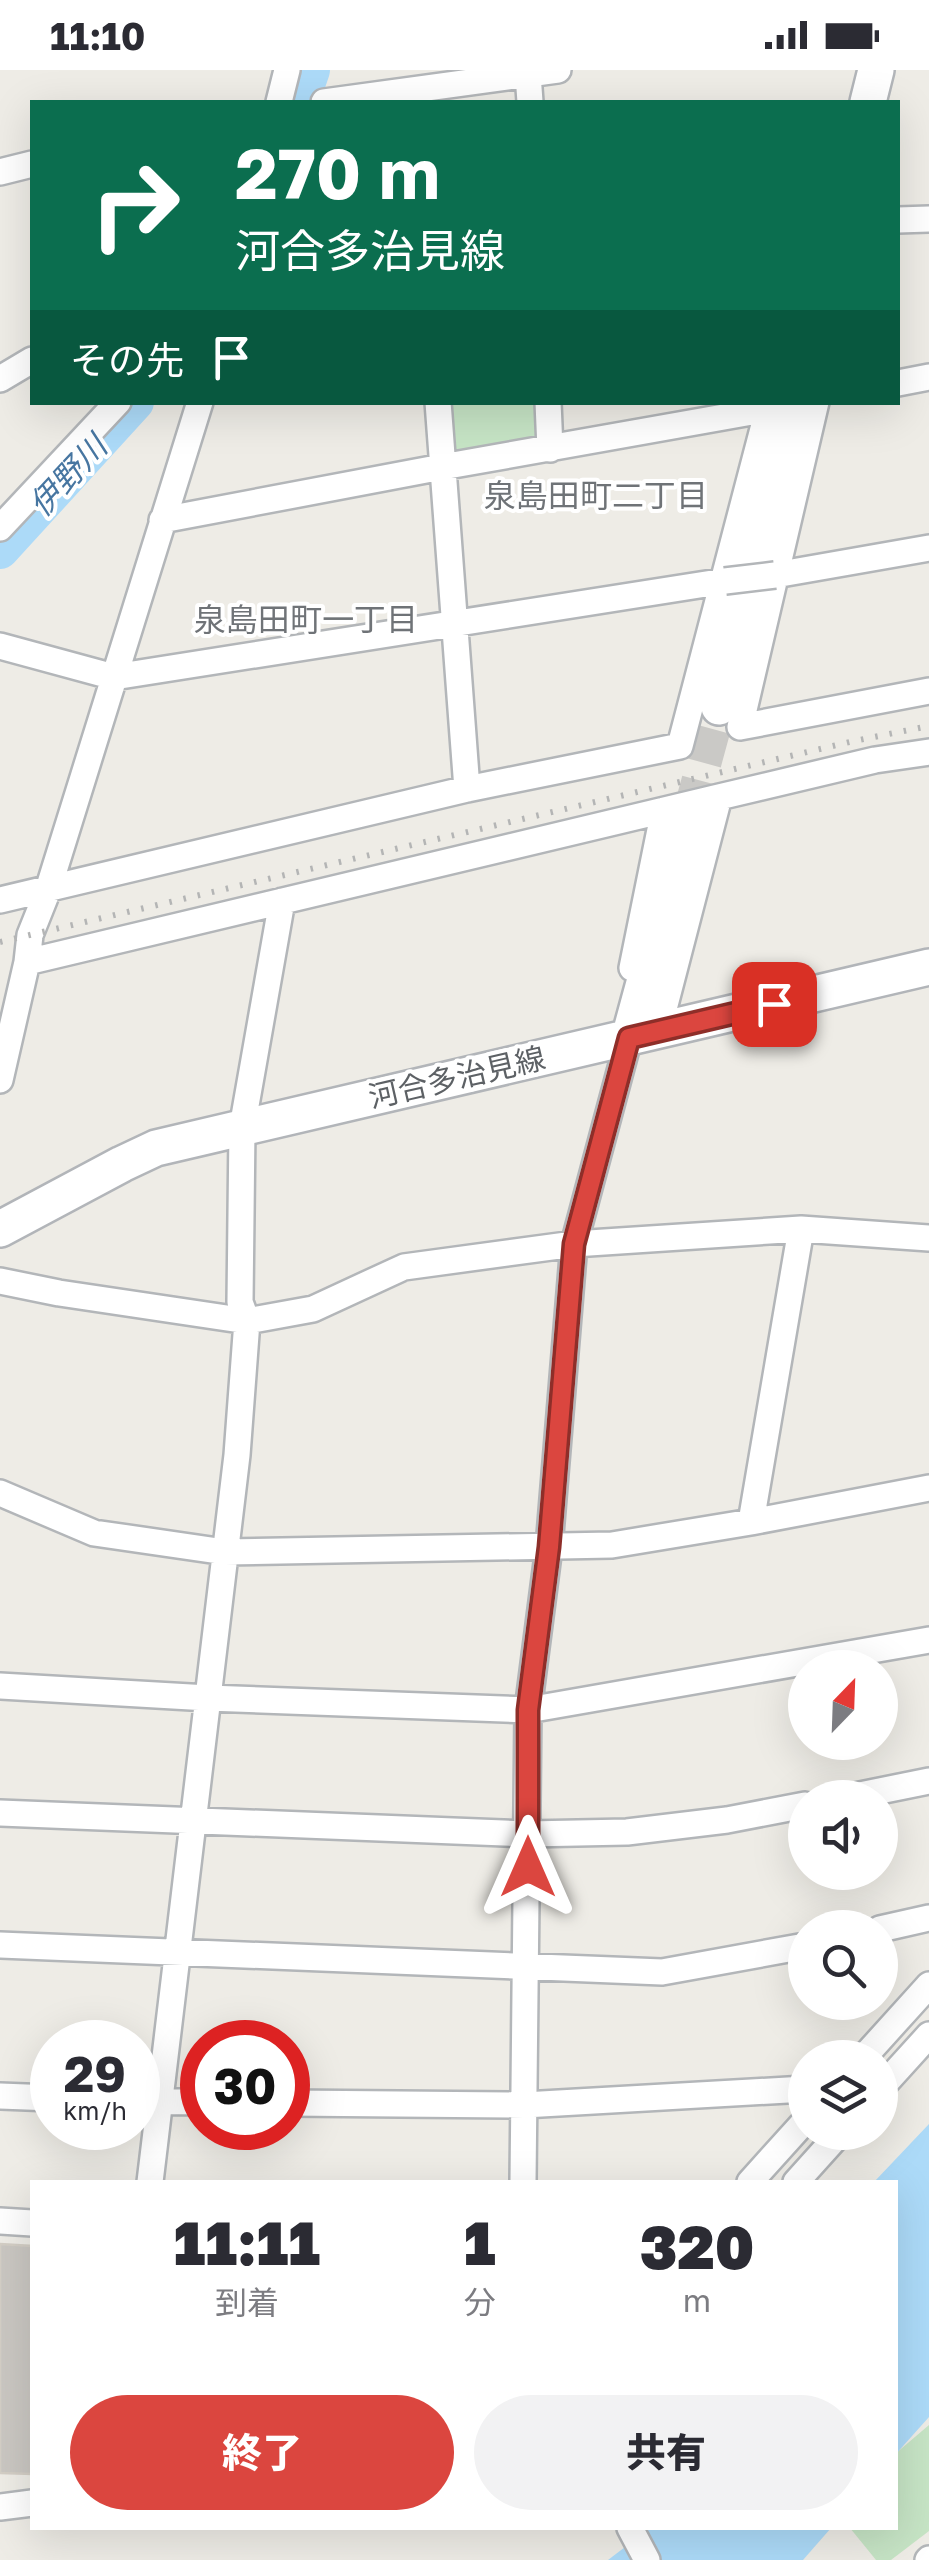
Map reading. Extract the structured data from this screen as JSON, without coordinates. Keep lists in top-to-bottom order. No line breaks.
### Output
{"streets":{"main road":["河合多治見線"]},"districts":["泉島田町二丁目","泉島田町一丁目"],"water":["伊野川"],"north":"top right","page":{"status":"11:10","turn":["270 m","河合多治見線"],"then":"その先","speed":"29 km/h","limit":"30","eta":["11:11","到着","1","分","320","m"],"buttons":["終了","共有"]}}
